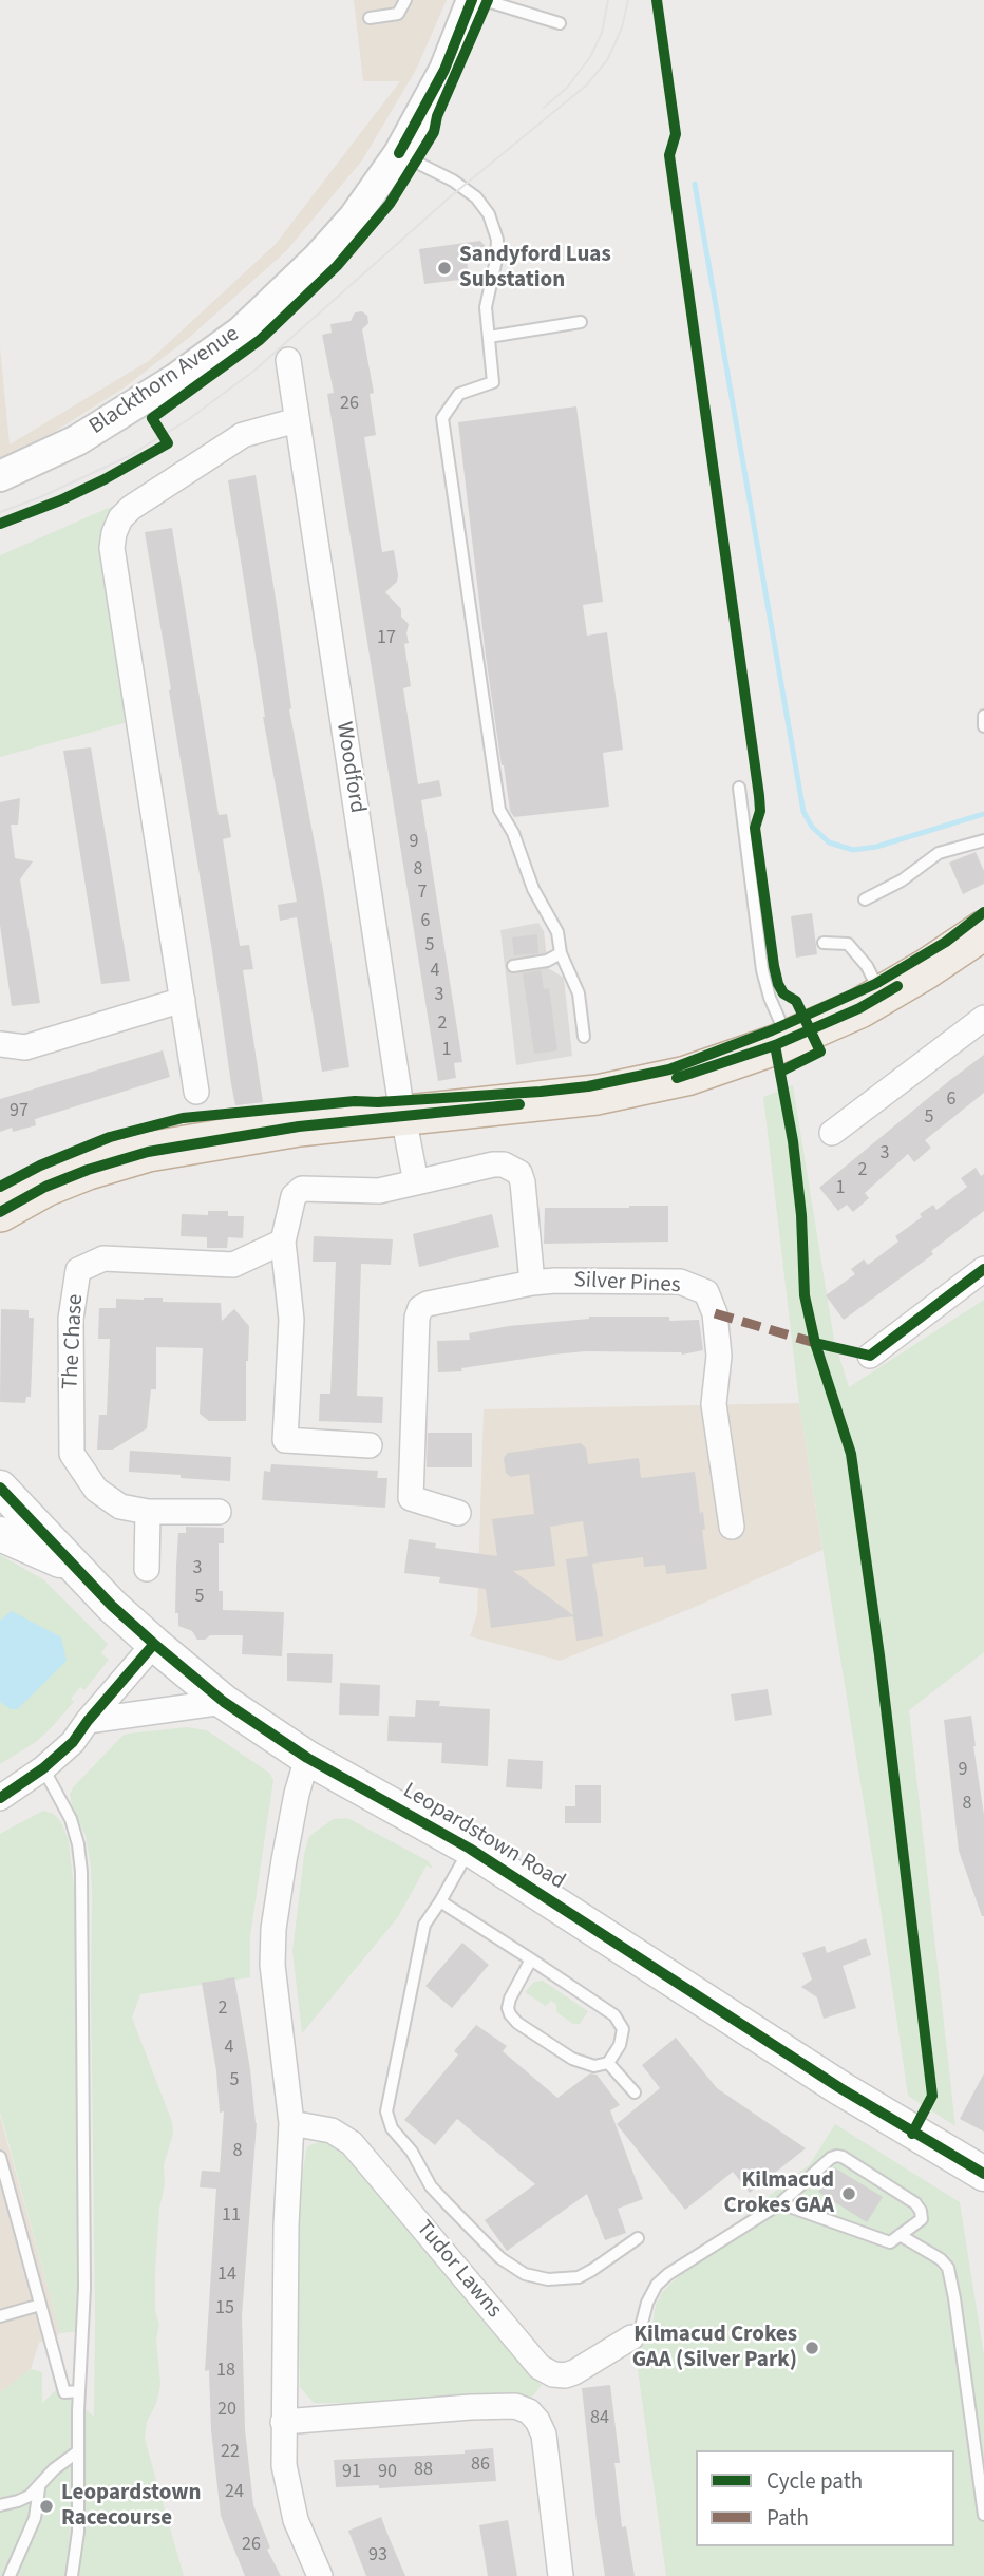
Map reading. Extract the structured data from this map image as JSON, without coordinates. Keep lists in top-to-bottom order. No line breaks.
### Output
{"streets":{"main road":["Leopardstown Road"],"street":["Blackthorn Avenue","Woodford","Silver Pines","The Chase","Tudor Lawns"]},"places":["Sandyford Luas Substation","Kilmacud Crokes GAA","Kilmacud Crokes GAA (Silver Park)","Leopardstown Racecourse"],"house_numbers":["26","17","9","8","7","6","5","4","3","2","1","6","97","5","3","2","1","3","5","9","8","2","4","5","8","11","14","15","18","20","84","22","86","88","91","90","24","26","93"],"legend":["Cycle path","Path"]}
